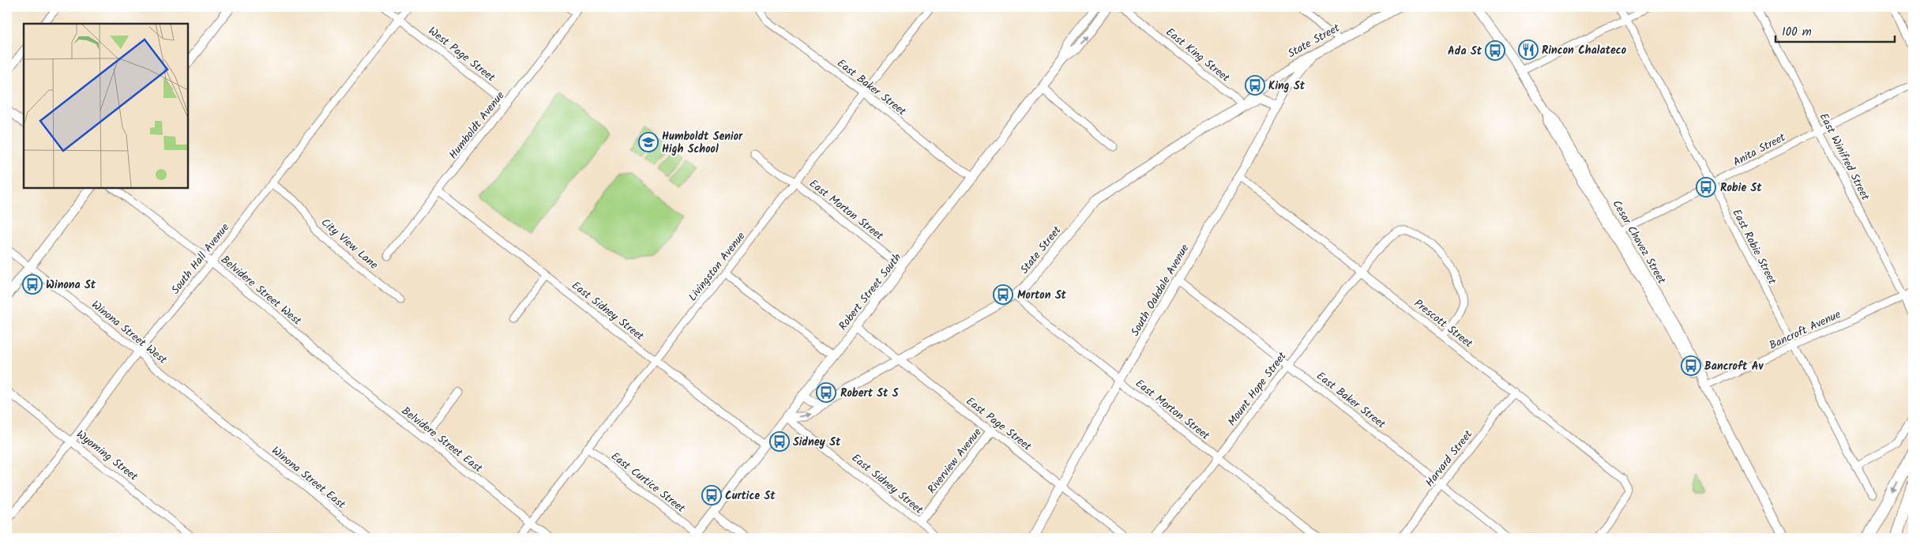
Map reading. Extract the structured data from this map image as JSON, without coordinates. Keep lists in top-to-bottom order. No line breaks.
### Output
{"streets":{"street":["State Street","West Page Street","East King Street","East Baker Street","Humboldt Avenue","Anita Street","East Winifred Street","East Morton Street","Cesar Chavez Street","City View Lane","East Robie Street","South Hall Avenue","Livingston Avenue","Belvidere Street West","South Oakdale Avenue","Robert Street South","East Sidney Street","Prescott Street","Bancroft Avenue","Winona Street West","Mount Hope Street","East Page Street","Belvidere Street East","Wyoming Street","Harvard Street","Riverview Avenue","Winona Street East","East Curtice Street"]},"crossings":[["State Street","East King Street"],["State Street","East Morton Street"],["State Street","South Oakdale Avenue"],["State Street","Robert Street South"],["State Street","East Sidney Street"],["State Street","East Page Street"],["West Page Street","Humboldt Avenue"],["West Page Street","South Hall Avenue"],["East Baker Street","Livingston Avenue"],["East Baker Street","South Oakdale Avenue"],["East Baker Street","Robert Street South"],["East Baker Street","Mount Hope Street"],["East Baker Street","Harvard Street"],["Humboldt Avenue","East Sidney Street"],["Anita Street","East Winifred Street"],["Anita Street","Cesar Chavez Street"],["Anita Street","East Robie Street"],["East Winifred Street","Bancroft Avenue"],["East Morton Street","Livingston Avenue"],["East Morton Street","South Oakdale Avenue"],["East Morton Street","Robert Street South"],["East Morton Street","Mount Hope Street"],["Cesar Chavez Street","Bancroft Avenue"],["City View Lane","South Hall Avenue"],["East Robie Street","Bancroft Avenue"],["South Hall Avenue","Belvidere Street West"],["South Hall Avenue","Winona Street West"],["South Hall Avenue","Wyoming Street"],["Livingston Avenue","East Sidney Street"],["Livingston Avenue","Belvidere Street East"],["Livingston Avenue","East Curtice Street"],["Belvidere Street West","Belvidere Street East"],["South Oakdale Avenue","Prescott Street"],["South Oakdale Avenue","East Page Street"],["Robert Street South","East Sidney Street"],["Robert Street South","East Page Street"],["Robert Street South","East Curtice Street"],["East Sidney Street","Riverview Avenue"],["Prescott Street","Mount Hope Street"],["Prescott Street","Harvard Street"],["Winona Street West","Winona Street East"],["East Page Street","Riverview Avenue"]],"places":{"restaurant":["Rincon Chalateco"],"bus stop":["Ada St","King St","Robie St","Winona St","Morton St","Bancroft Av","Robert St S","Sidney St","Curtice St"],"school or university":["Humboldt Senior High School"]},"scale_bar":"100 m"}
